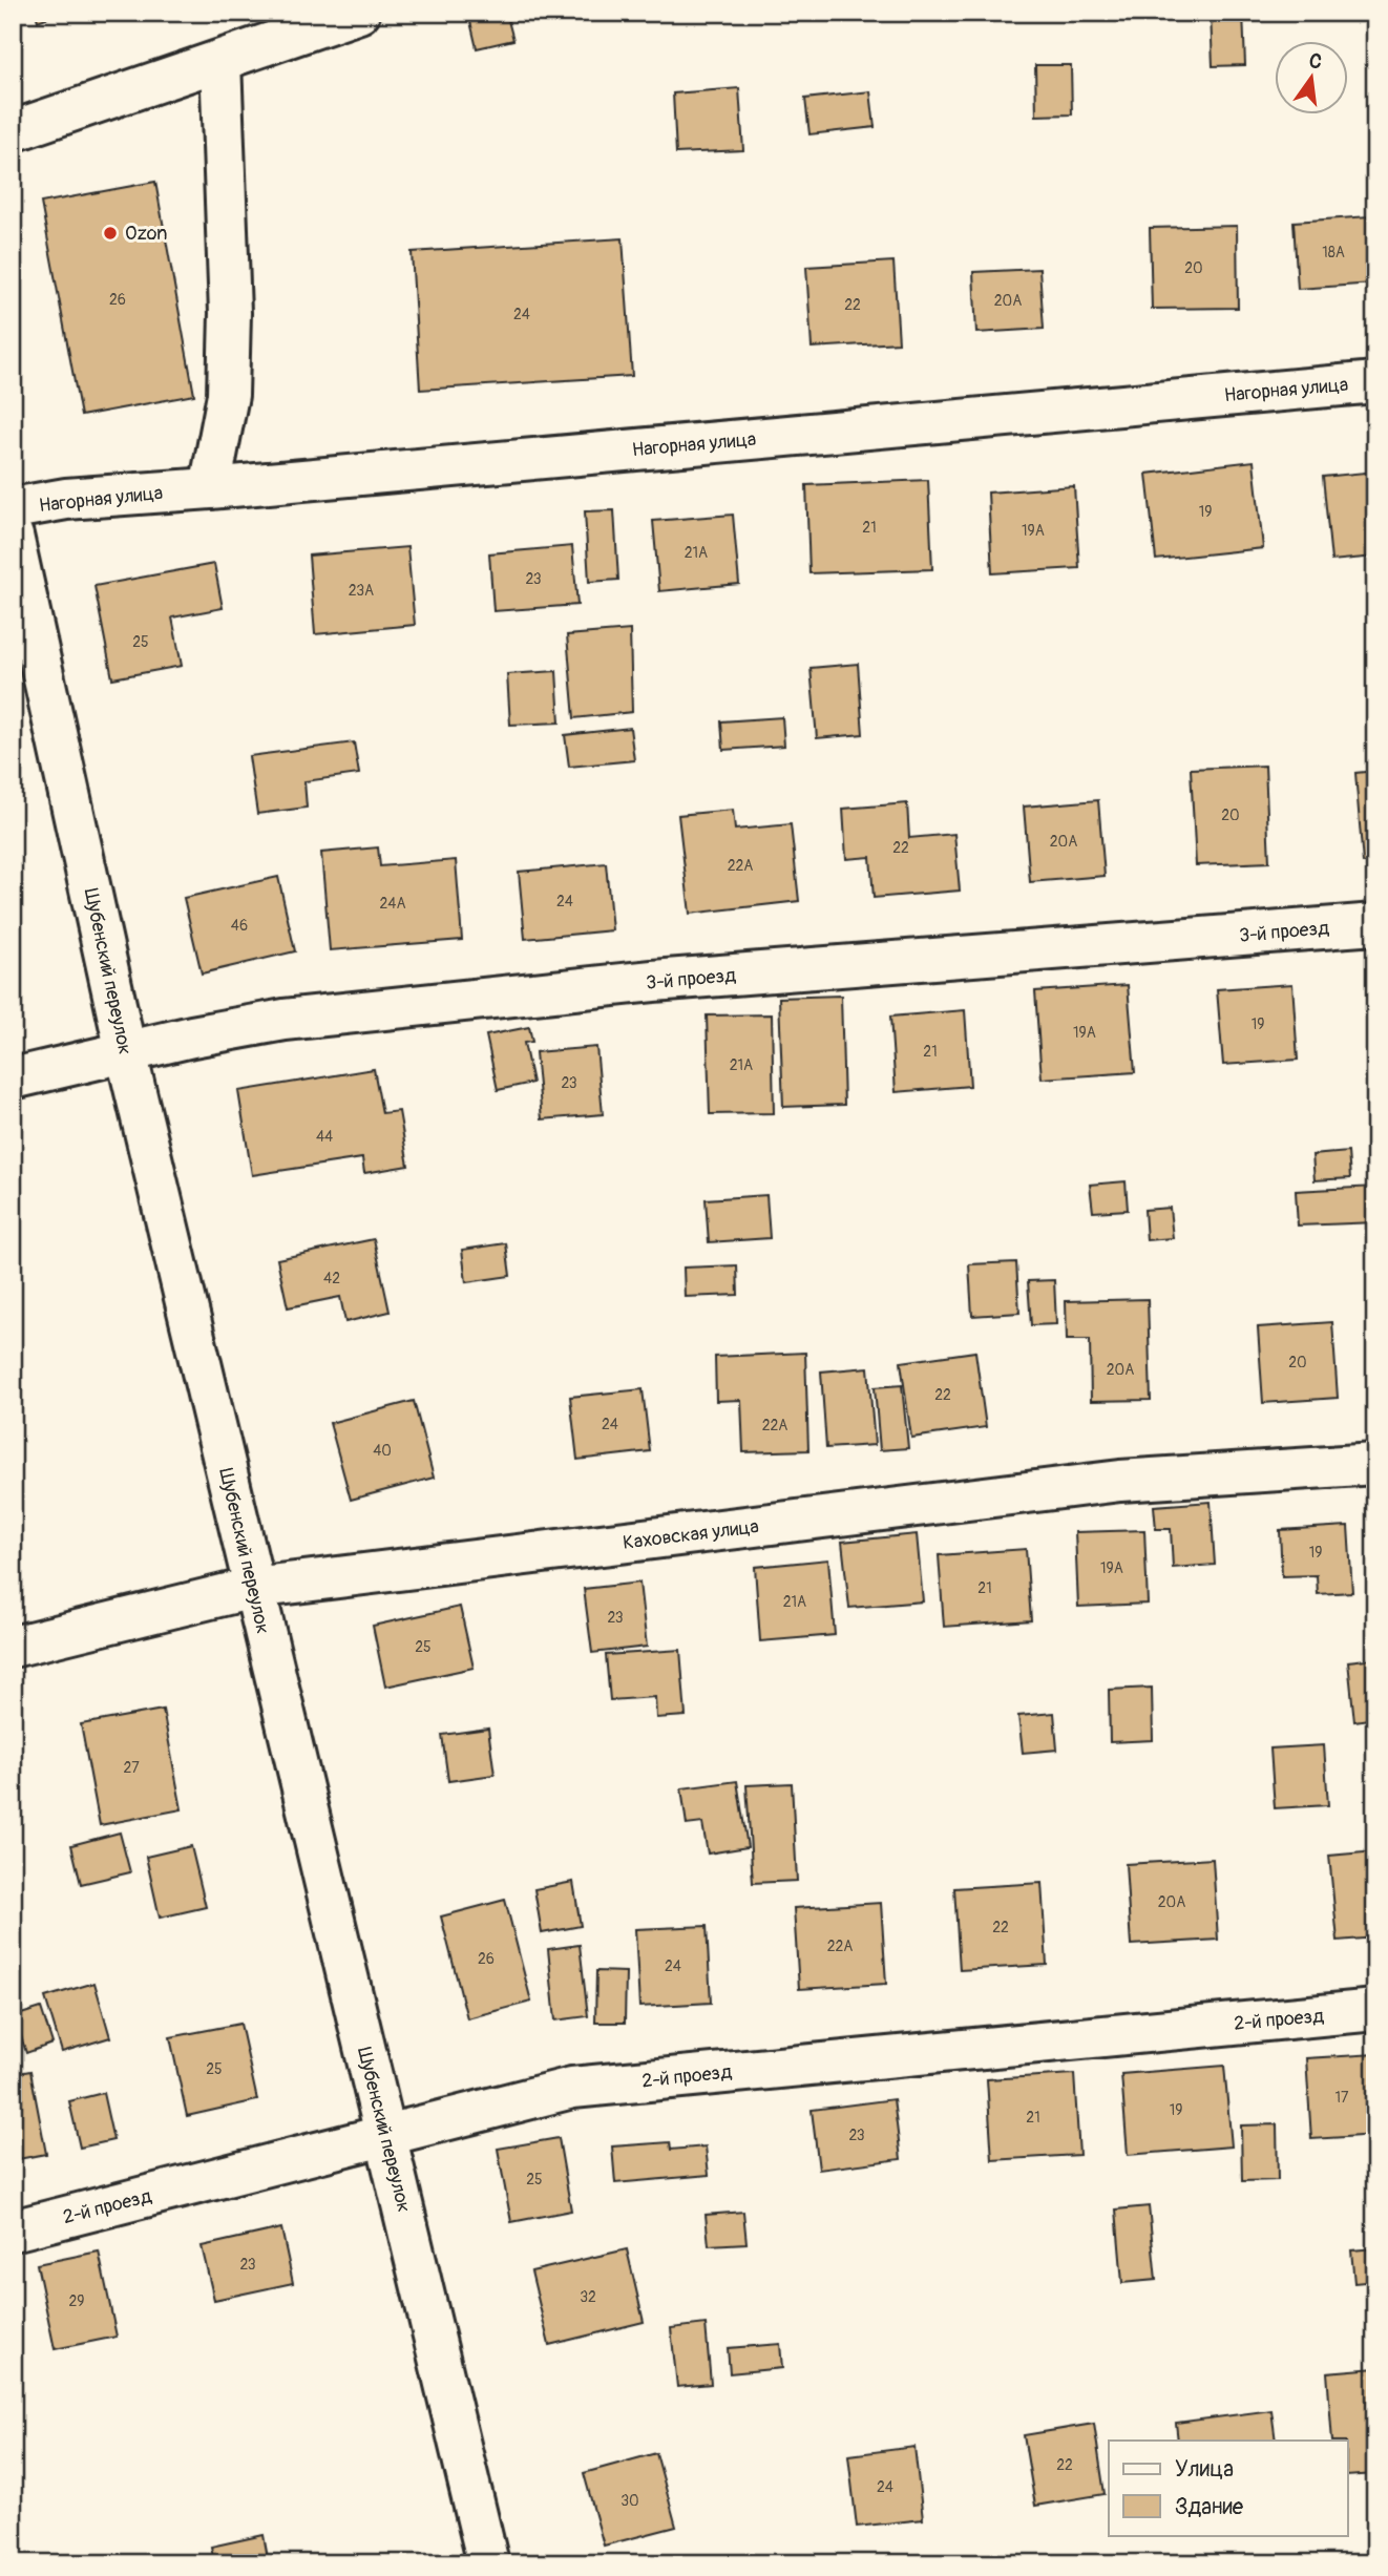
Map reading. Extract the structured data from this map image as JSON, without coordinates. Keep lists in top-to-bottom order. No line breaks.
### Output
{"streets":{"street":["Нагорная улица","3-й проезд","Шубенский переулок","Каховская улица","2-й проезд"]},"crossings":[["3-й проезд","Шубенский переулок"],["Шубенский переулок","Каховская улица"],["Шубенский переулок","2-й проезд"]],"places":["Ozon"],"house_numbers":["18А","20","26","20А","22","24","19","21","19А","21А","23","23А","25","20","20А","22","22А","24","24А","46","19","19А","21","21А","23","44","42","20","20А","22","24","22А","40","19","19А","21","21А","23","25","27","20А","22","22А","26","24","25","17","19","21","23","25","23","32","29","22","24","30"],"legend":["Улица","Здание"],"north":"top"}
